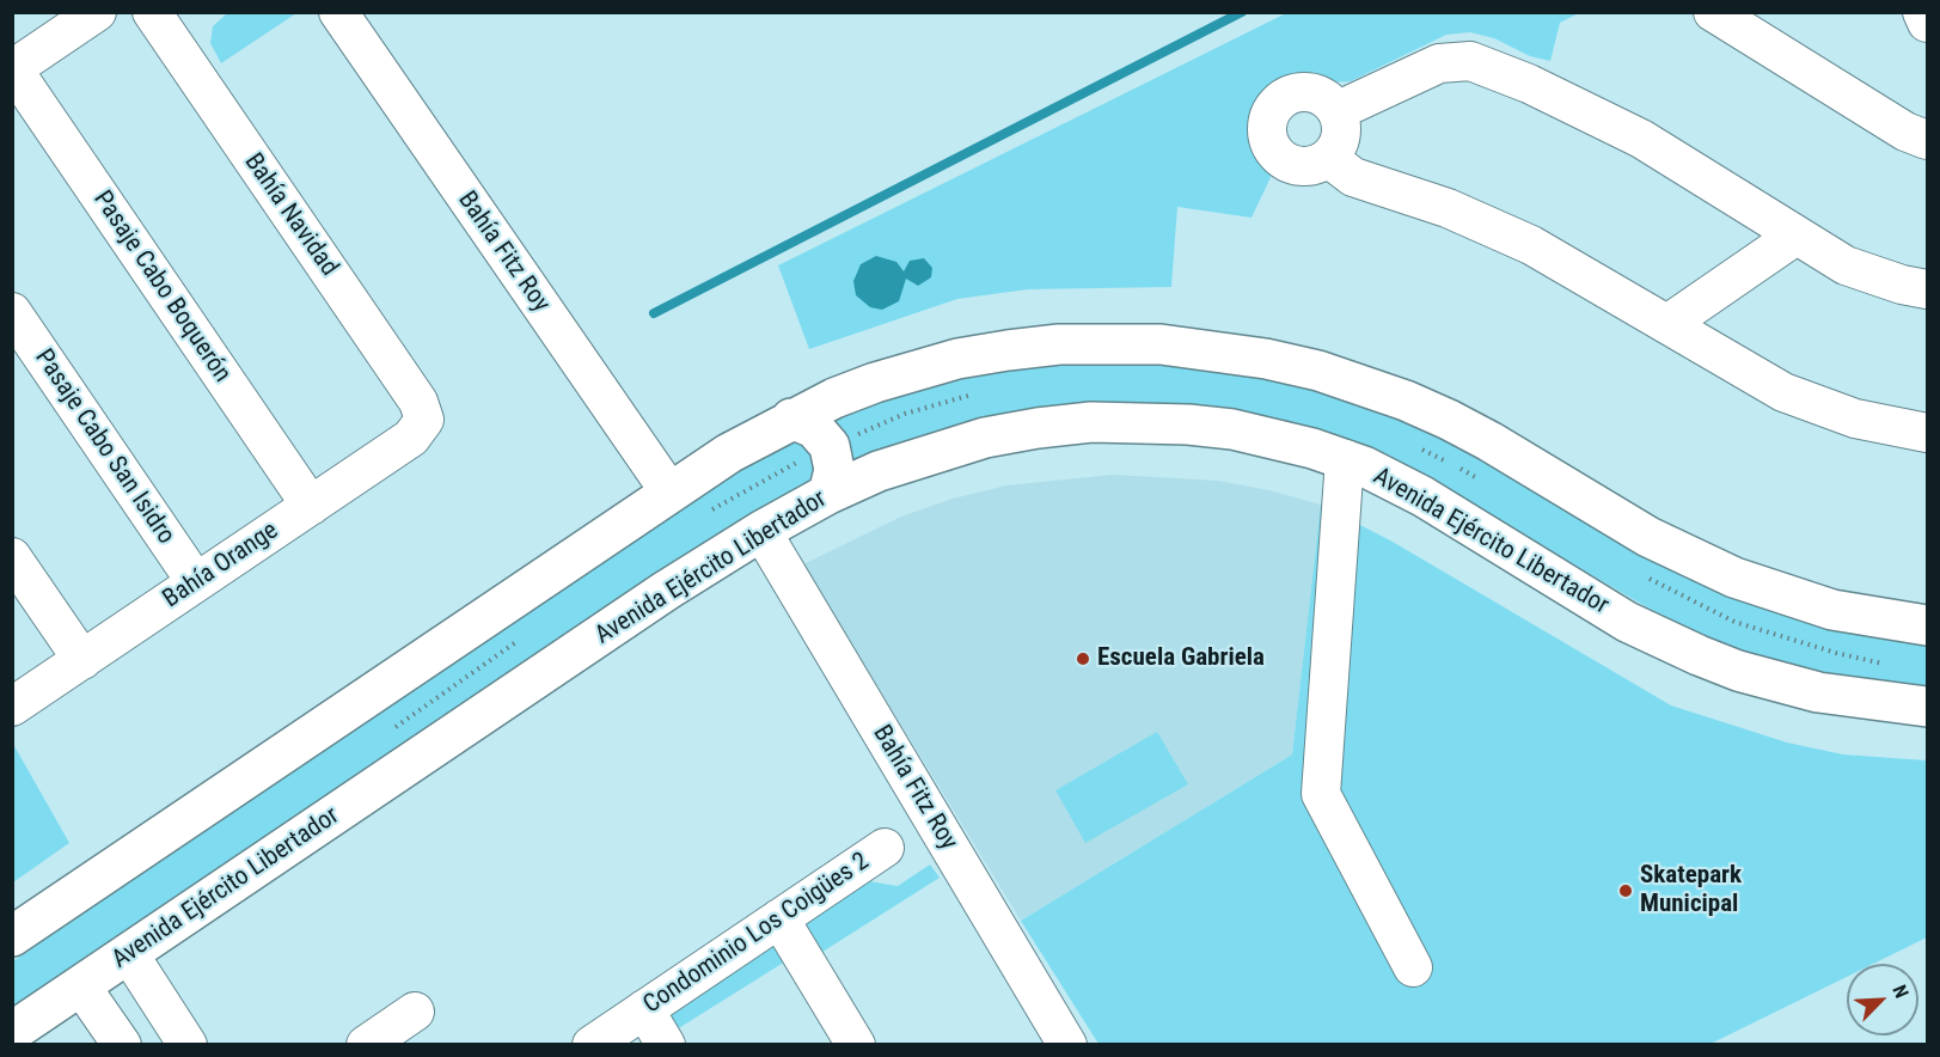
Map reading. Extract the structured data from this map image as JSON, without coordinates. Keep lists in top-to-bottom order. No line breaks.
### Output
{"streets":{"main road":["Avenida Ejército Libertador"],"street":["Bahía Navidad","Bahía Fitz Roy","Pasaje Cabo Boquerón","Pasaje Cabo San Isidro","Bahía Orange","Condominio Los Coigües 2"]},"crossings":[["Bahía Navidad","Bahía Orange"],["Bahía Fitz Roy","Avenida Ejército Libertador"],["Pasaje Cabo Boquerón","Bahía Orange"],["Pasaje Cabo San Isidro","Bahía Orange"]],"places":["Escuela Gabriela","Skatepark Municipal"],"north":"top right"}
